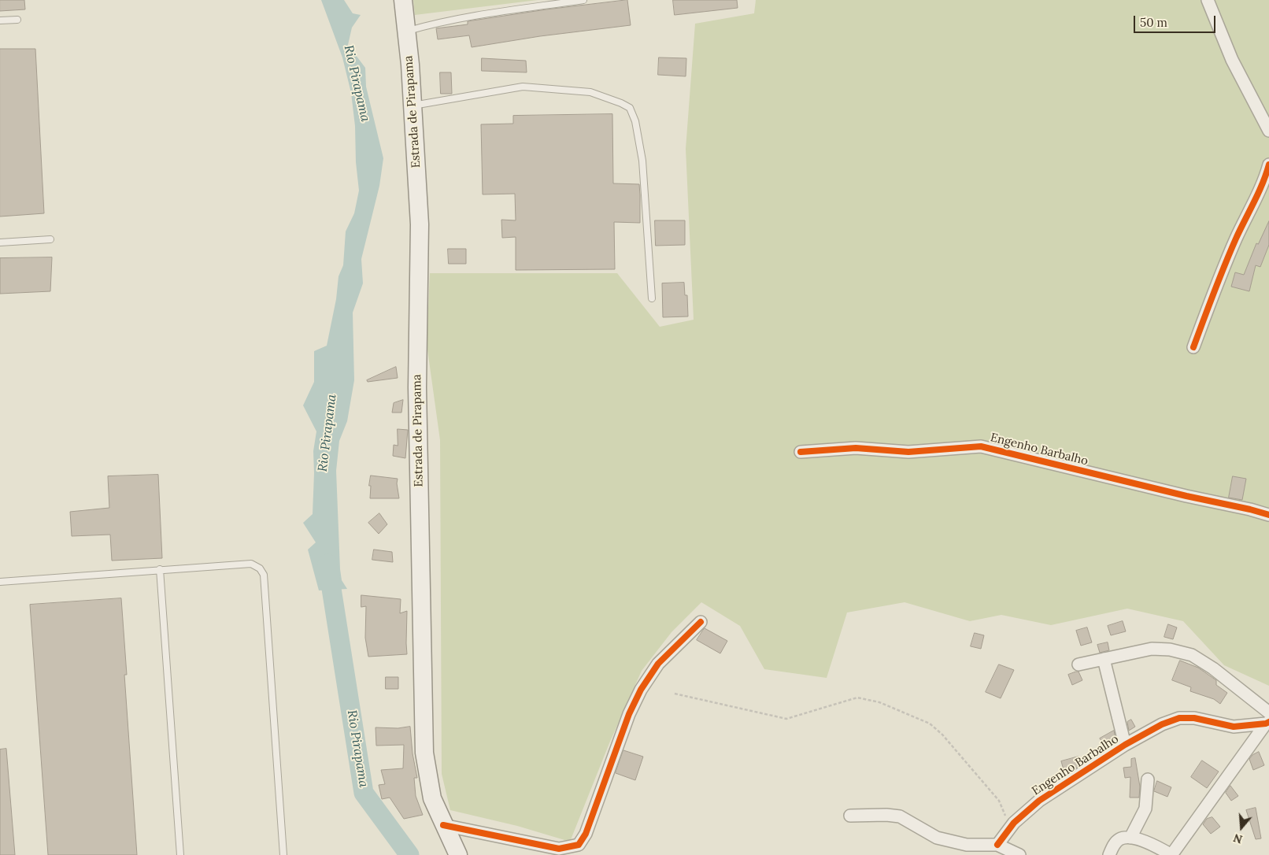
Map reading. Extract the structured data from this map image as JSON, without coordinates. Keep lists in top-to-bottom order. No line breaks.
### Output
{"streets":{"main road":["Estrada de Pirapama"],"street":["Engenho Barbalho"]},"water":["Rio Pirapama"],"scale_bar":"50 m","north":"bottom"}
